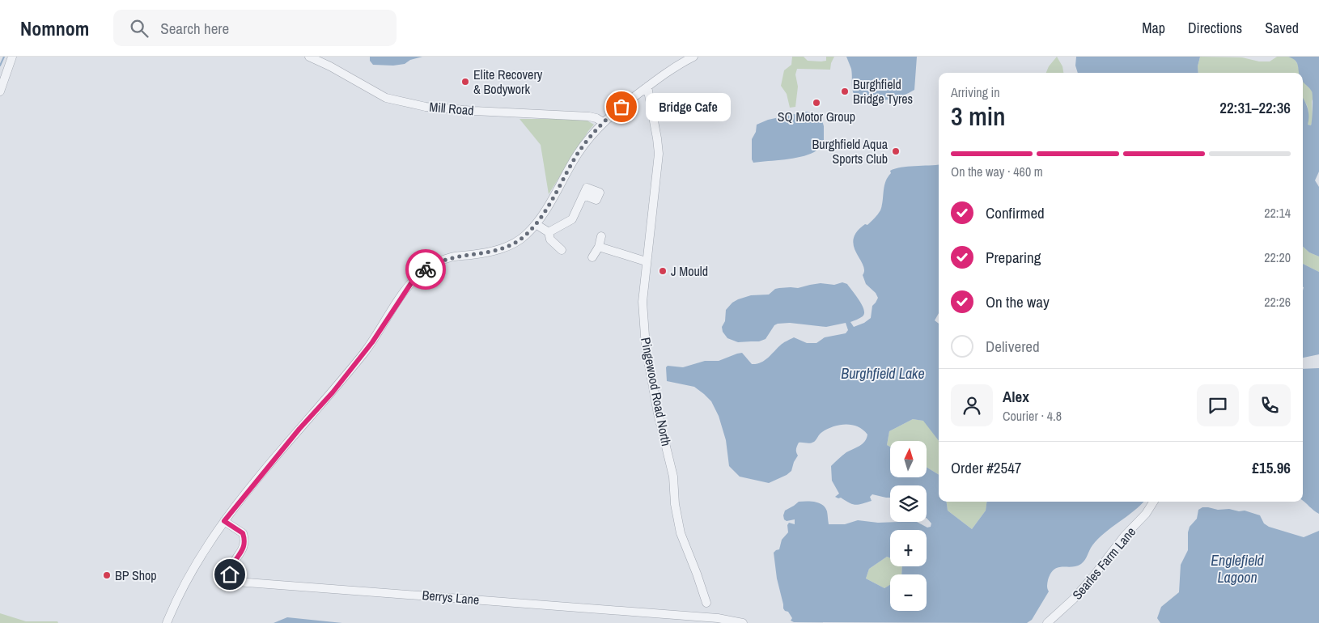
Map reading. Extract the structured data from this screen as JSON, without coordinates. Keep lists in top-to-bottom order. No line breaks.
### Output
{"streets":{"street":["Mill Road","Pingewood Road North","Searles Farm Lane","Berrys Lane"]},"water":["Burghfield Lake","Englefield Lagoon"],"places":["Elite Recovery & Bodywork","Burghfield Bridge Tyres","SQ Motor Group","Bridge Cafe","Burghfield Aqua Sports Club","J Mould","BP Shop"],"north":"top","page":{"header":"Nomnom","search":"Search here","nav":["Map","Directions","Saved"],"heading":["3 min","Arriving in","22:31–22:36"],"panel":["Alex","Courier · 4.8","Order #2547","£15.96"],"bubble":"Bridge Cafe","bar":"On the way · 460 m","list":[["Confirmed","22:14"],["Preparing","22:20"],["On the way","22:26"],"Delivered"],"map_buttons":["+","−"]}}
